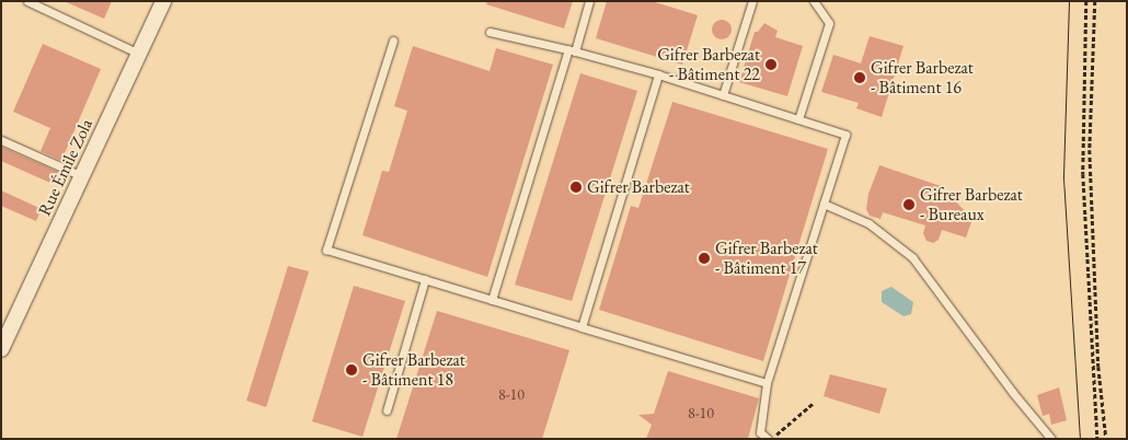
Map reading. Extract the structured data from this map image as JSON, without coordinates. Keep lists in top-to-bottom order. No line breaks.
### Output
{"streets":{"street":["Rue Émile Zola"]},"places":["Gifrer Barbezat - Bâtiment 22","Gifrer Barbezat - Bâtiment 16","Gifrer Barbezat","Gifrer Barbezat - Bureaux","Gifrer Barbezat - Bâtiment 17","Gifrer Barbezat - Bâtiment 18"],"house_numbers":["8-10","8-10"]}
